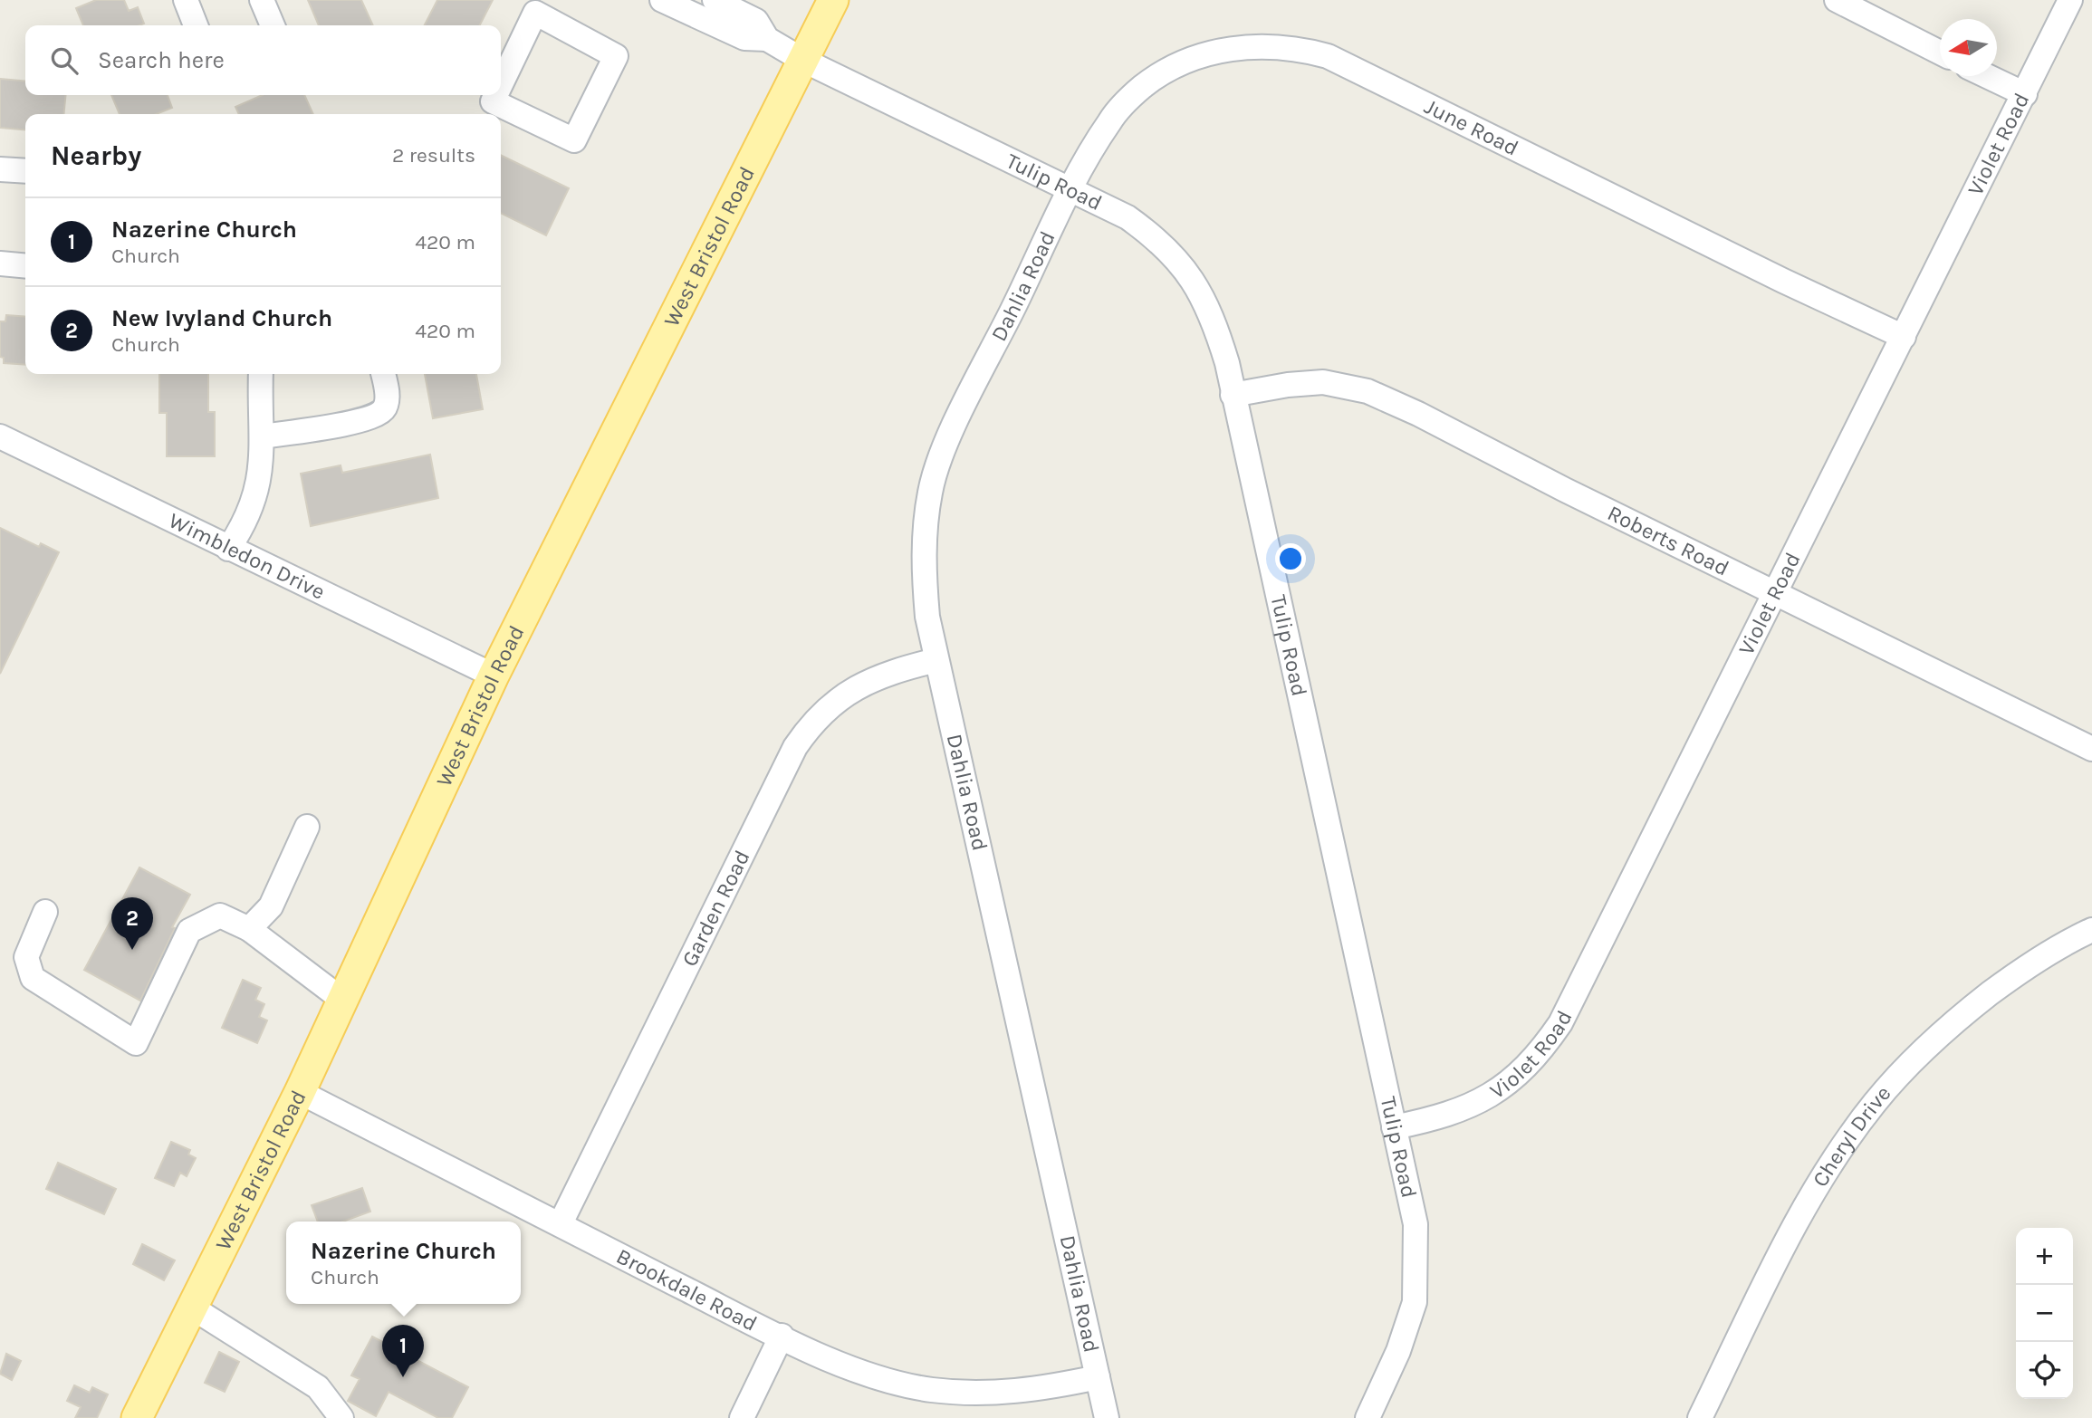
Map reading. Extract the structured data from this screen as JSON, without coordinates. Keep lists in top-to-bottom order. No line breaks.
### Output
{"streets":{"main road":["West Bristol Road"],"street":["June Road","Violet Road","Tulip Road","Dahlia Road","Roberts Road","Wimbledon Drive","Garden Road","Cheryl Drive","Brookdale Road"]},"crossings":[["June Road","Violet Road"],["June Road","Tulip Road"],["June Road","Dahlia Road"],["Violet Road","Tulip Road"],["Violet Road","Roberts Road"],["Tulip Road","West Bristol Road"],["Tulip Road","Dahlia Road"],["Tulip Road","Roberts Road"],["West Bristol Road","Wimbledon Drive"],["West Bristol Road","Brookdale Road"],["Dahlia Road","Garden Road"],["Dahlia Road","Brookdale Road"],["Garden Road","Brookdale Road"]],"north":"left","page":{"search":"Search here","heading":["Nearby","2 results"],"list":[{"mark":"1","name":"Nazerine Church","note":"Church","value":"420 m"},{"mark":"2","name":"New Ivyland Church","note":"Church","value":"420 m"}],"pins":["2","1"],"popup":["Nazerine Church","Church"],"map_buttons":["+","−"]}}
